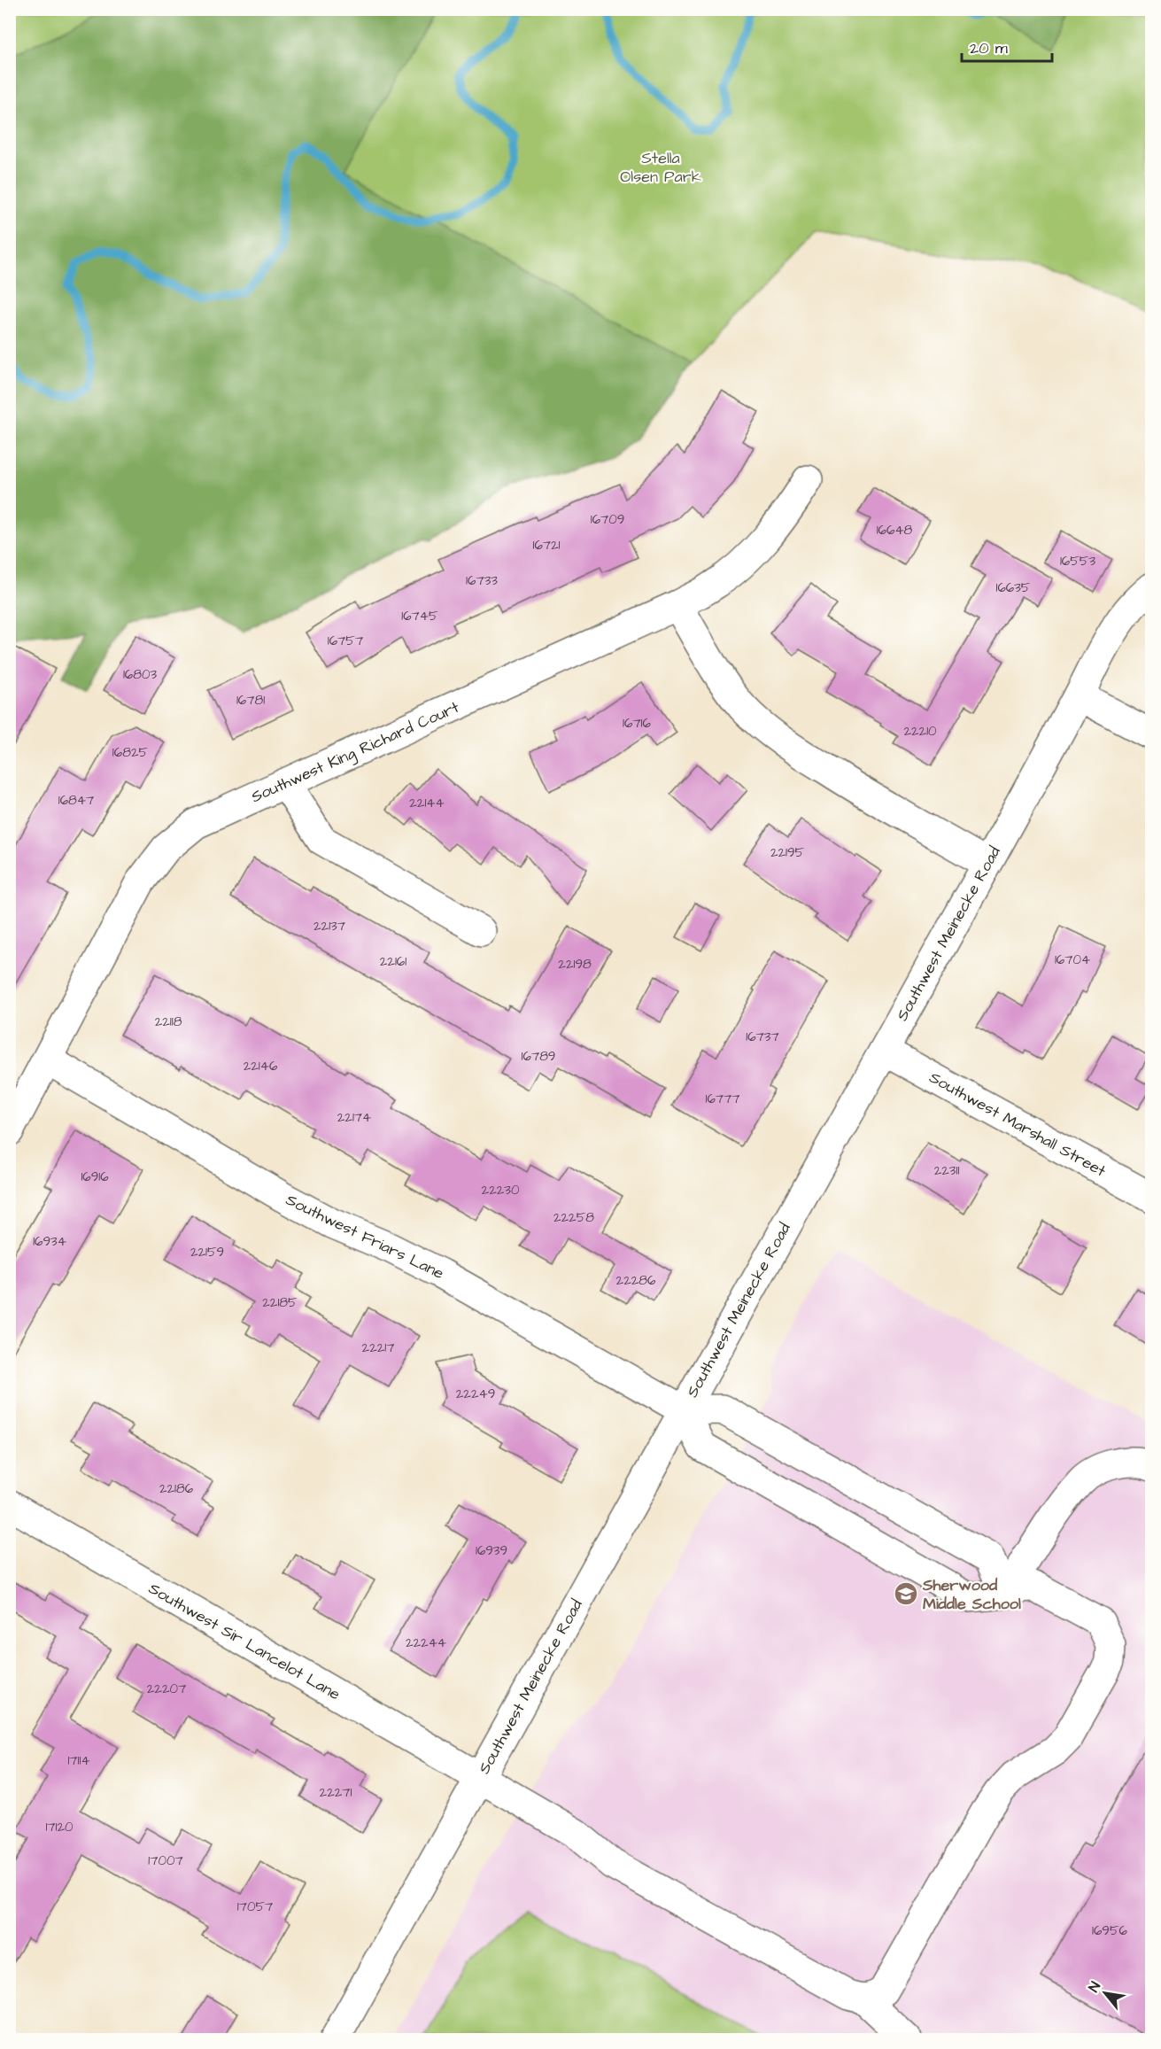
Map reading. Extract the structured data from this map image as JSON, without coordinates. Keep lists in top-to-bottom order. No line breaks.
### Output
{"streets":{"street":["Southwest King Richard Court","Southwest Meinecke Road","Southwest Marshall Street","Southwest Friars Lane","Southwest Sir Lancelot Lane"]},"crossings":[["Southwest King Richard Court","Southwest Friars Lane"],["Southwest Meinecke Road","Southwest Marshall Street"],["Southwest Meinecke Road","Southwest Friars Lane"],["Southwest Meinecke Road","Southwest Sir Lancelot Lane"]],"parks":["Stella Olsen Park"],"places":{"school or university":["Sherwood Middle School"]},"house_numbers":["16709","16648","16721","16553","16733","16635","16745","16757","16803","16781","16716","22210","16825","16847","22144","22195","22137","16704","22161","22198","22118","16737","16789","22146","16777","22174","22311","16916","22230","22258","16934","22159","22286","22185","22217","22249","22186","16939","22244","22207","17114","22271","17120","17007","17057","16956"],"scale_bar":"20 m","north":"top left"}
